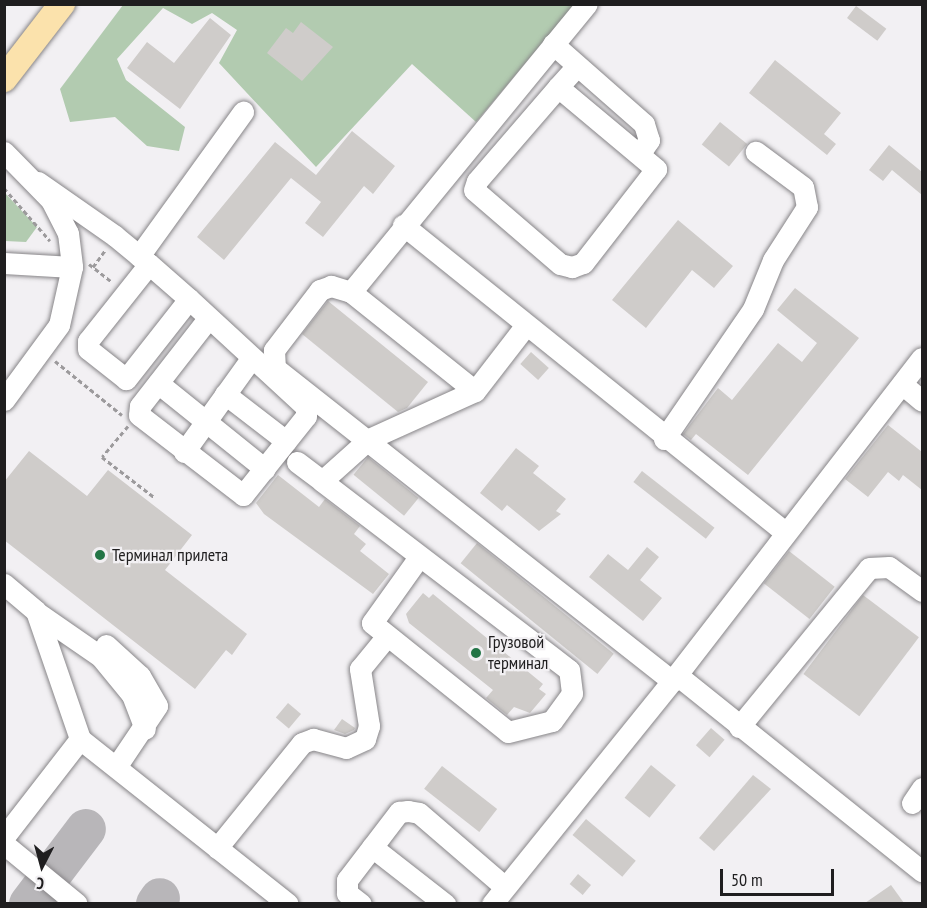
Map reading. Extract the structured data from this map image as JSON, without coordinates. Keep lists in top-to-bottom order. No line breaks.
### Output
{"places":["Терминал прилета","Грузовой терминал"],"scale_bar":"50 m","north":"bottom"}
